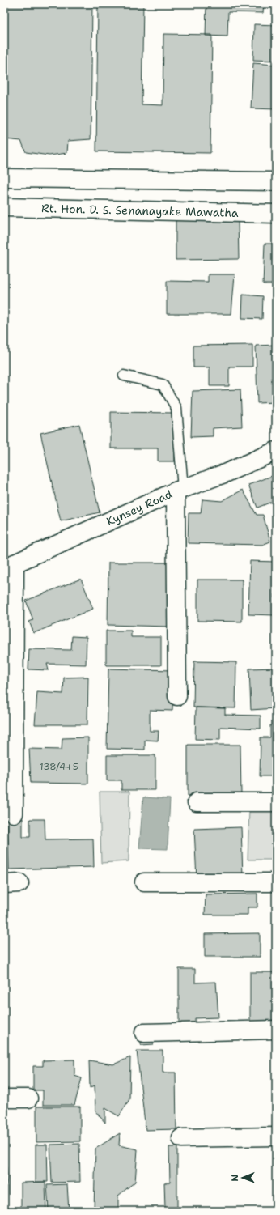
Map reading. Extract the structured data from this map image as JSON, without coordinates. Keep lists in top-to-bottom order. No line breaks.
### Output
{"streets":{"main road":["Rt. Hon. D. S. Senanayake Mawatha","Kynsey Road"]},"house_numbers":["138/4+5"],"north":"left"}
